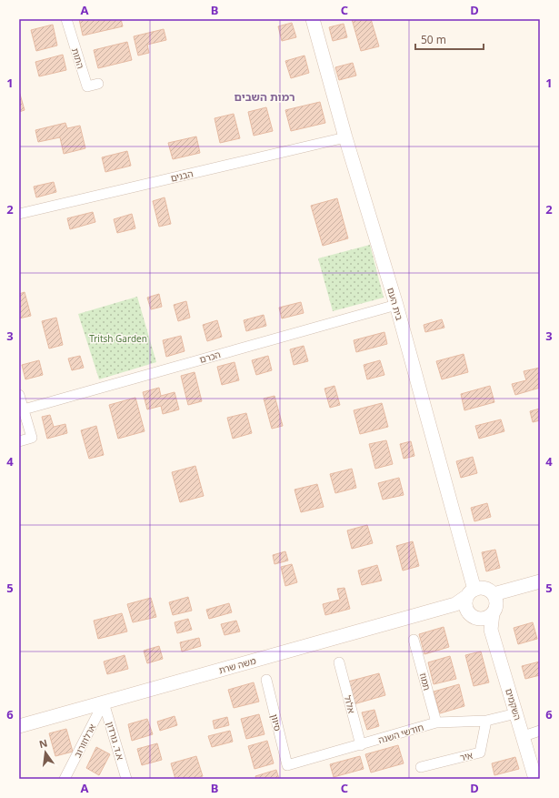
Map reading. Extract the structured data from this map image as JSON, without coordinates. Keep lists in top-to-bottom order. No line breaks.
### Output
{"streets":{"street":["התות","הבנים","בית העם","הכרם","משה שרת","תמוז","אלול","השקמים","סיוון","חודשי השנה","ארלוזורוב","א.ד. גורדון","איר"]},"crossings":[["הבנים","בית העם"],["בית העם","הכרם"],["בית העם","משה שרת"],["בית העם","השקמים"],["משה שרת","השקמים"],["משה שרת","ארלוזורוב"],["משה שרת","א.ד. גורדון"],["תמוז","חודשי השנה"],["אלול","חודשי השנה"],["השקמים","חודשי השנה"],["סיוון","חודשי השנה"],["חודשי השנה","איר"],["ארלוזורוב","א.ד. גורדון"]],"districts":["רמות השבים"],"parks":["Tritsh Garden"],"scale_bar":"50 m","north":"top","grid":{"columns":["A","B","C","D"],"rows":["1","2","3","4","5","6"]}}
